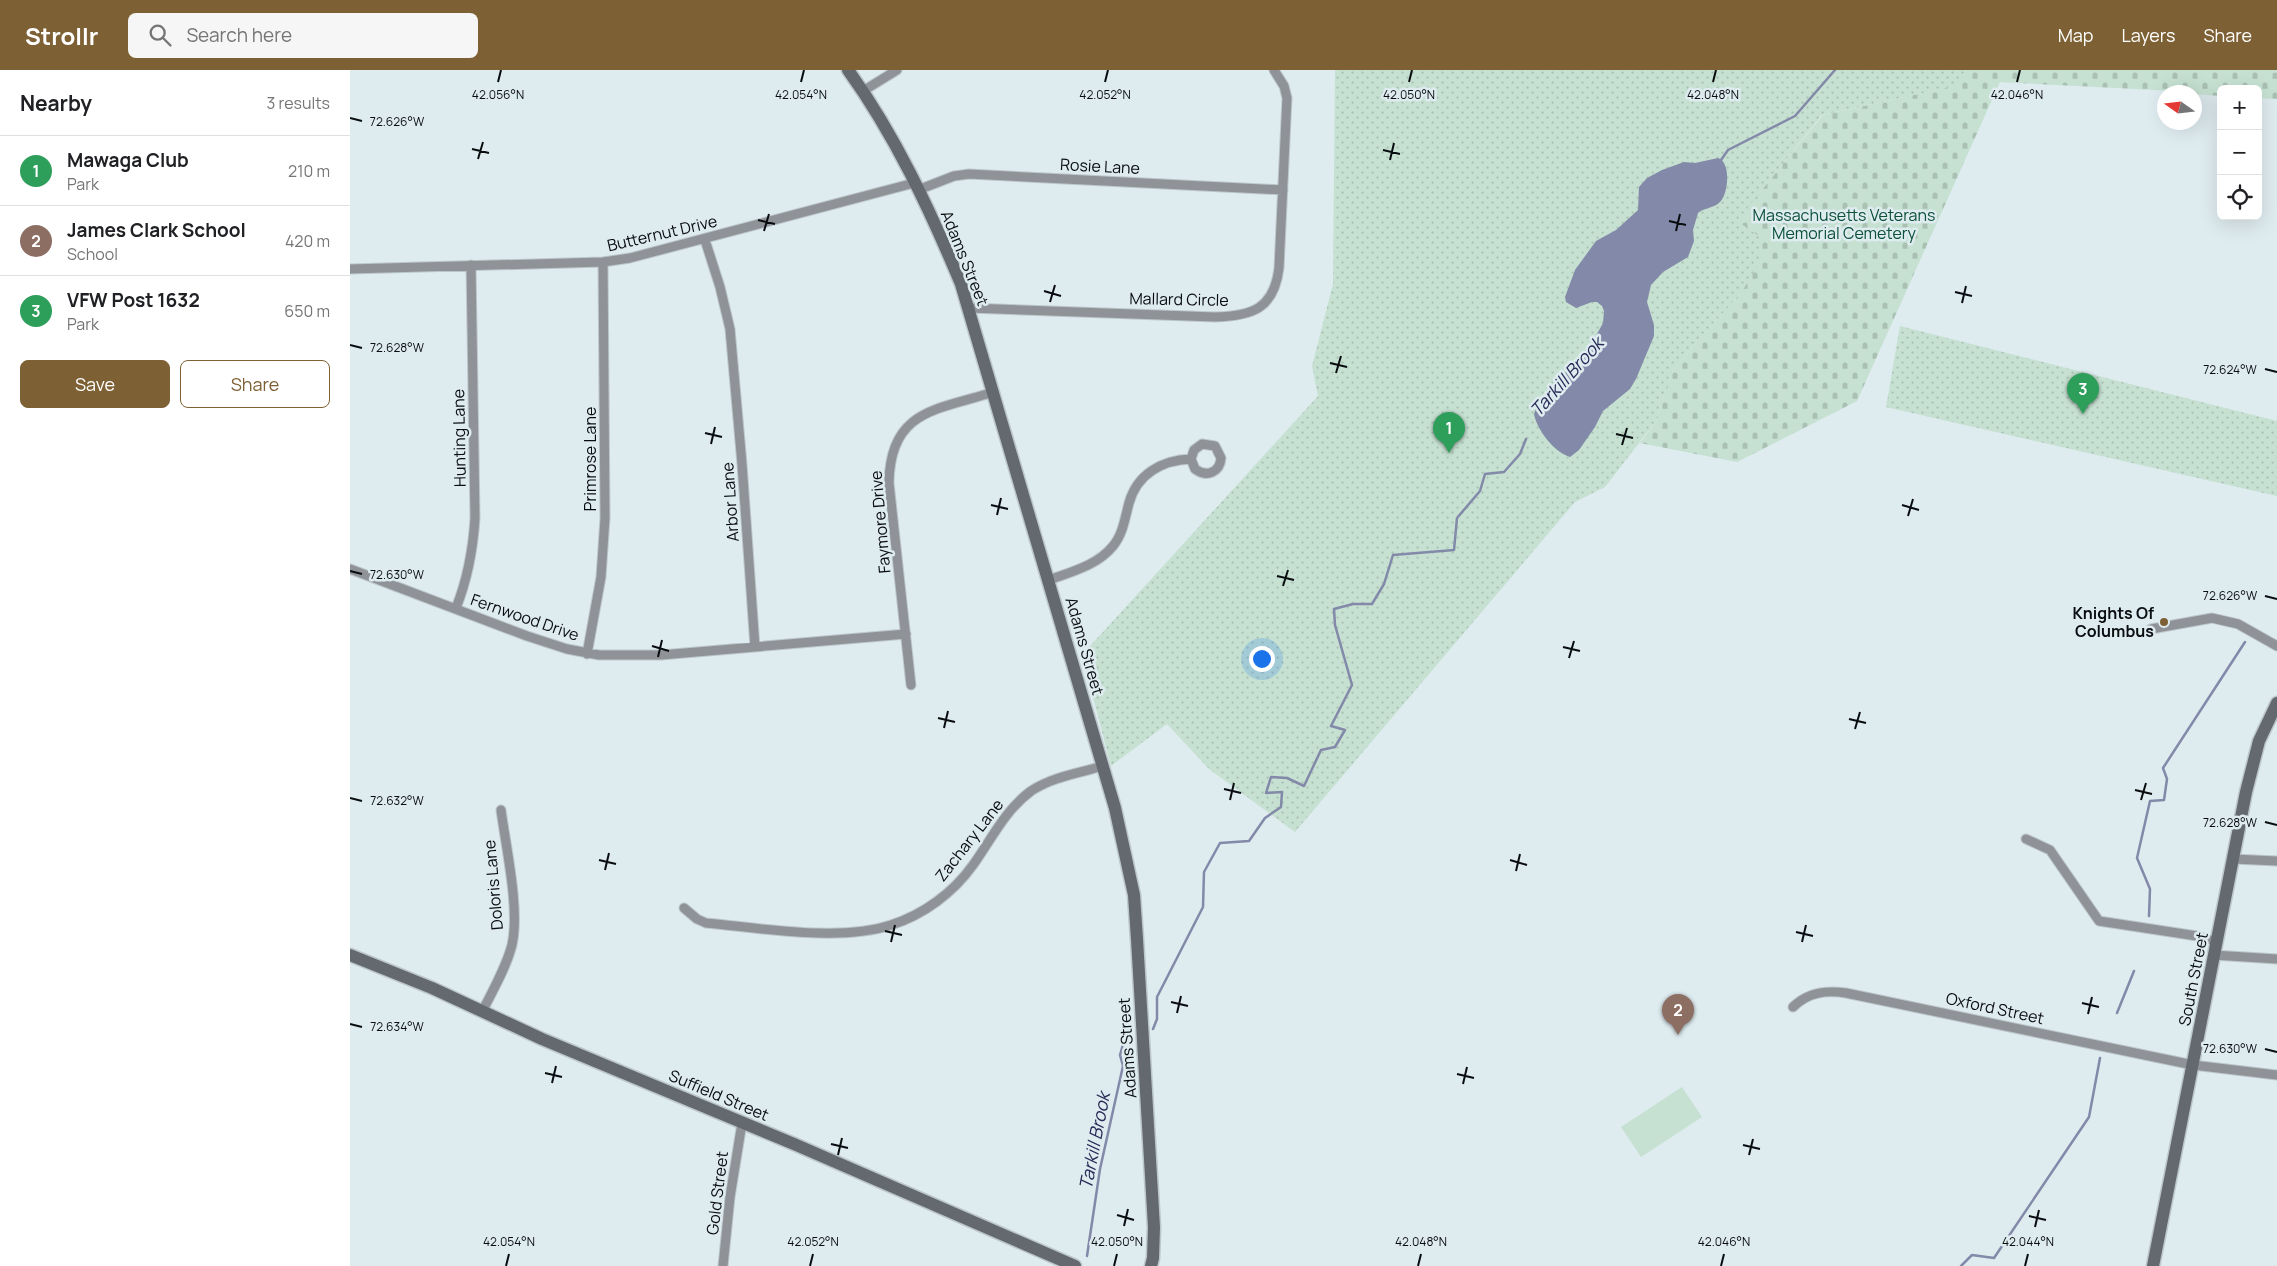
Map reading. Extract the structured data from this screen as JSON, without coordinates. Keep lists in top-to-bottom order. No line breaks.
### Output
{"streets":{"street":["Rosie Lane","Butternut Drive","Adams Street","Mallard Circle","Hunting Lane","Primrose Lane","Arbor Lane","Faymore Drive","Fernwood Drive","Zachary Lane","Doloris Lane","South Street","Oxford Street","Suffield Street","Gold Street"]},"crossings":[["Rosie Lane","Butternut Drive"],["Rosie Lane","Adams Street"],["Rosie Lane","Mallard Circle"],["Butternut Drive","Adams Street"],["Butternut Drive","Hunting Lane"],["Butternut Drive","Primrose Lane"],["Butternut Drive","Arbor Lane"],["Adams Street","Mallard Circle"],["Adams Street","Faymore Drive"],["Adams Street","Zachary Lane"],["Hunting Lane","Fernwood Drive"],["Primrose Lane","Fernwood Drive"],["Arbor Lane","Fernwood Drive"],["Faymore Drive","Fernwood Drive"],["Doloris Lane","Suffield Street"],["South Street","Oxford Street"],["Suffield Street","Gold Street"]],"water":["Tarkill Brook"],"parks":["Massachusetts Veterans Memorial Cemetery"],"places":["Knights Of Columbus"],"north":"left","page":{"header":"Strollr","search":"Search here","nav":["Map","Layers","Share"],"heading":["Nearby","3 results"],"map_buttons":["+","−"],"list":[{"mark":"1","name":"Mawaga Club","note":"Park","value":"210 m"},{"mark":"2","name":"James Clark School","note":"School","value":"420 m"},{"mark":"3","name":"VFW Post 1632","note":"Park","value":"650 m"}],"buttons":["Save","Share"],"pins":["3","1","2"]},"coordinates":["42.056°N","42.054°N","42.052°N","42.050°N","42.048°N","42.046°N","72.626°W","72.628°W","72.624°W","72.630°W","72.632°W","72.634°W","42.044°N"]}
